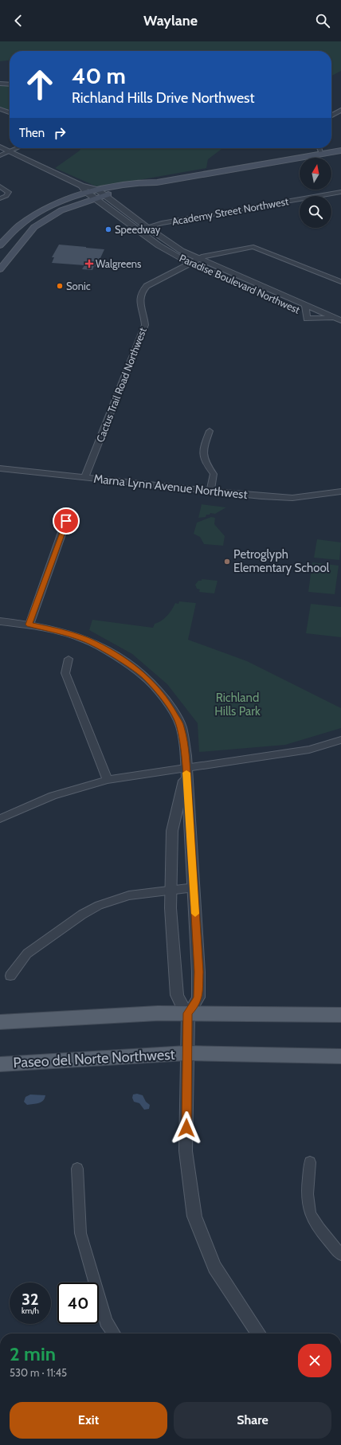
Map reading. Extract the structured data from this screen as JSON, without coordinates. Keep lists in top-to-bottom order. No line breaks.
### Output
{"streets":{"main road":["Paseo del Norte Northwest"],"street":["Academy Street Northwest","Paradise Boulevard Northwest","Cactus Trail Road Northwest","Marna Lynn Avenue Northwest"]},"crossings":[["Academy Street Northwest","Paradise Boulevard Northwest"],["Paradise Boulevard Northwest","Cactus Trail Road Northwest"],["Cactus Trail Road Northwest","Marna Lynn Avenue Northwest"]],"parks":["Richland Hills Park"],"places":{"other":["Speedway","Sonic","Petroglyph Elementary School"],"health":["Walgreens"]},"north":"top","page":{"header":"Waylane","turn":["40 m","Richland Hills Drive Northwest"],"then":"Then","speed":"32 km/h","limit":"40","heading":["2 min","530 m · 11:45"],"buttons":["Exit","Share"]}}
